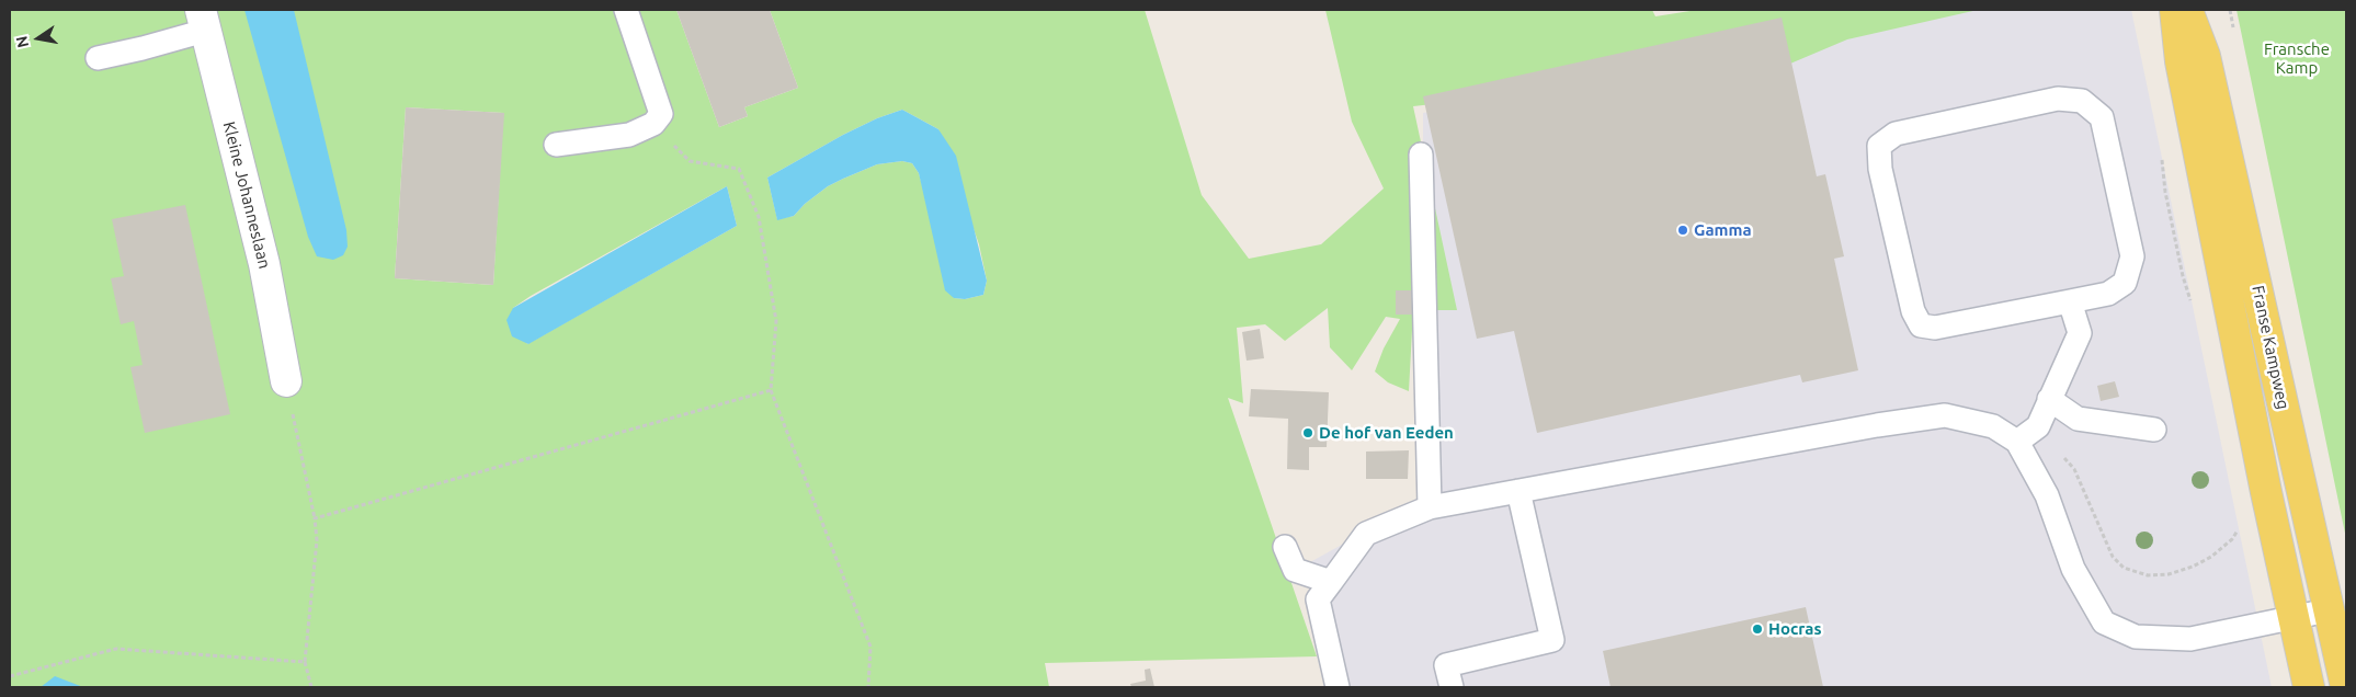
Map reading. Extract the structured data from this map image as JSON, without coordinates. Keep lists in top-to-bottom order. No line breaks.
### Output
{"streets":{"main road":["Franse Kampweg"],"street":["Kleine Johanneslaan"]},"parks":["Fransche Kamp"],"places":["Gamma","De hof van Eeden","Hocras"],"north":"left"}
